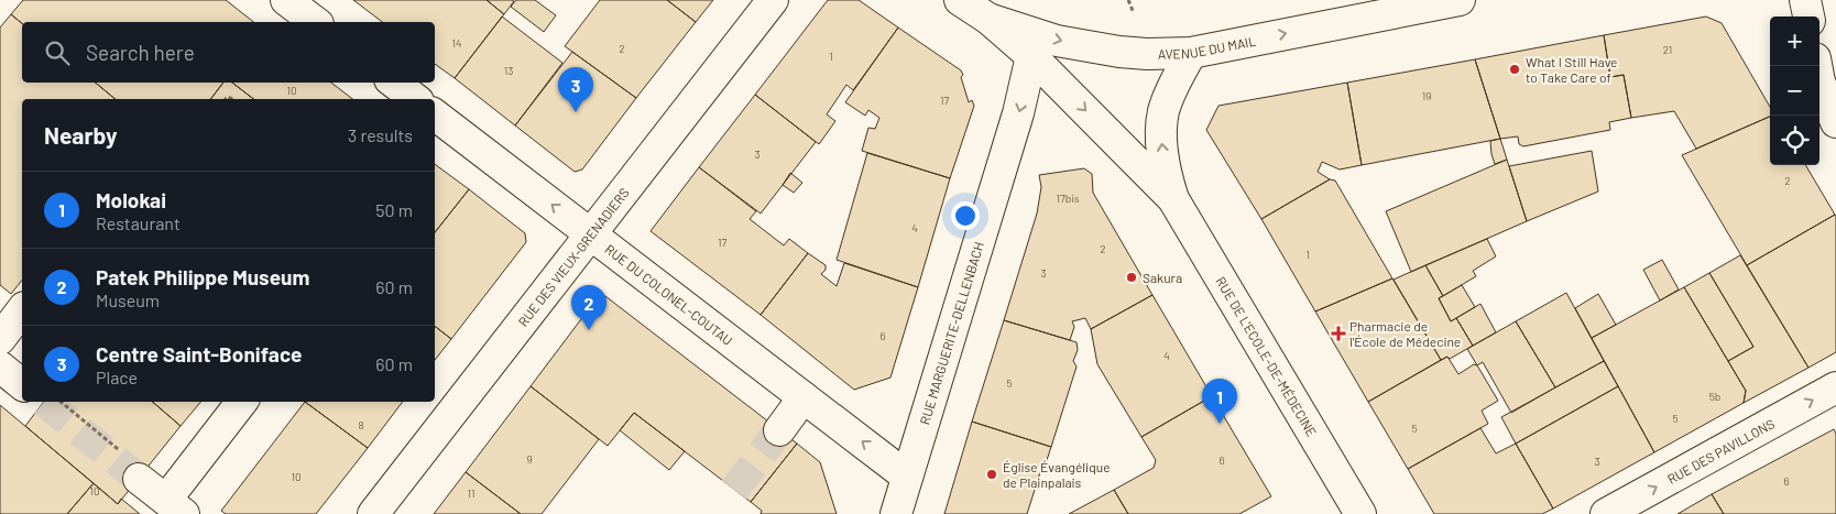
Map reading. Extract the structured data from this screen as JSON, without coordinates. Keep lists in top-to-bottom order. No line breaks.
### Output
{"streets":{"street":["AVENUE DU MAIL","RUE DES VIEUX-GRENADIERS","RUE DU COLONEL-COUTAU","RUE MARGUERITE-DELLENBACH","RUE DE L'ECOLE-DE-MÉDECINE","RUE DES PAVILLONS"]},"crossings":[["RUE DES VIEUX-GRENADIERS","RUE DU COLONEL-COUTAU"],["RUE DU COLONEL-COUTAU","RUE MARGUERITE-DELLENBACH"]],"one_way":["AVENUE DU MAIL","RUE DU COLONEL-COUTAU","RUE DES PAVILLONS"],"places":{"other":["What I Still Have to Take Care of","Sakura","Église Évangélique de Plainpalais"],"health":["Pharmacie de l'École de Médecine"]},"house_numbers":["14","2","21","1","13","10","19","17","3","2","17bis","4","17","2","1","3","6","4","5","5b","5","8","5","9","6","3","10","6","10","11"],"page":{"map_buttons":["+","−"],"search":"Search here","pins":["3","2","1"],"heading":["Nearby","3 results"],"list":[{"mark":"1","name":"Molokai","note":"Restaurant","value":"50 m"},{"mark":"2","name":"Patek Philippe Museum","note":"Museum","value":"60 m"},{"mark":"3","name":"Centre Saint-Boniface","note":"Place","value":"60 m"}]}}
